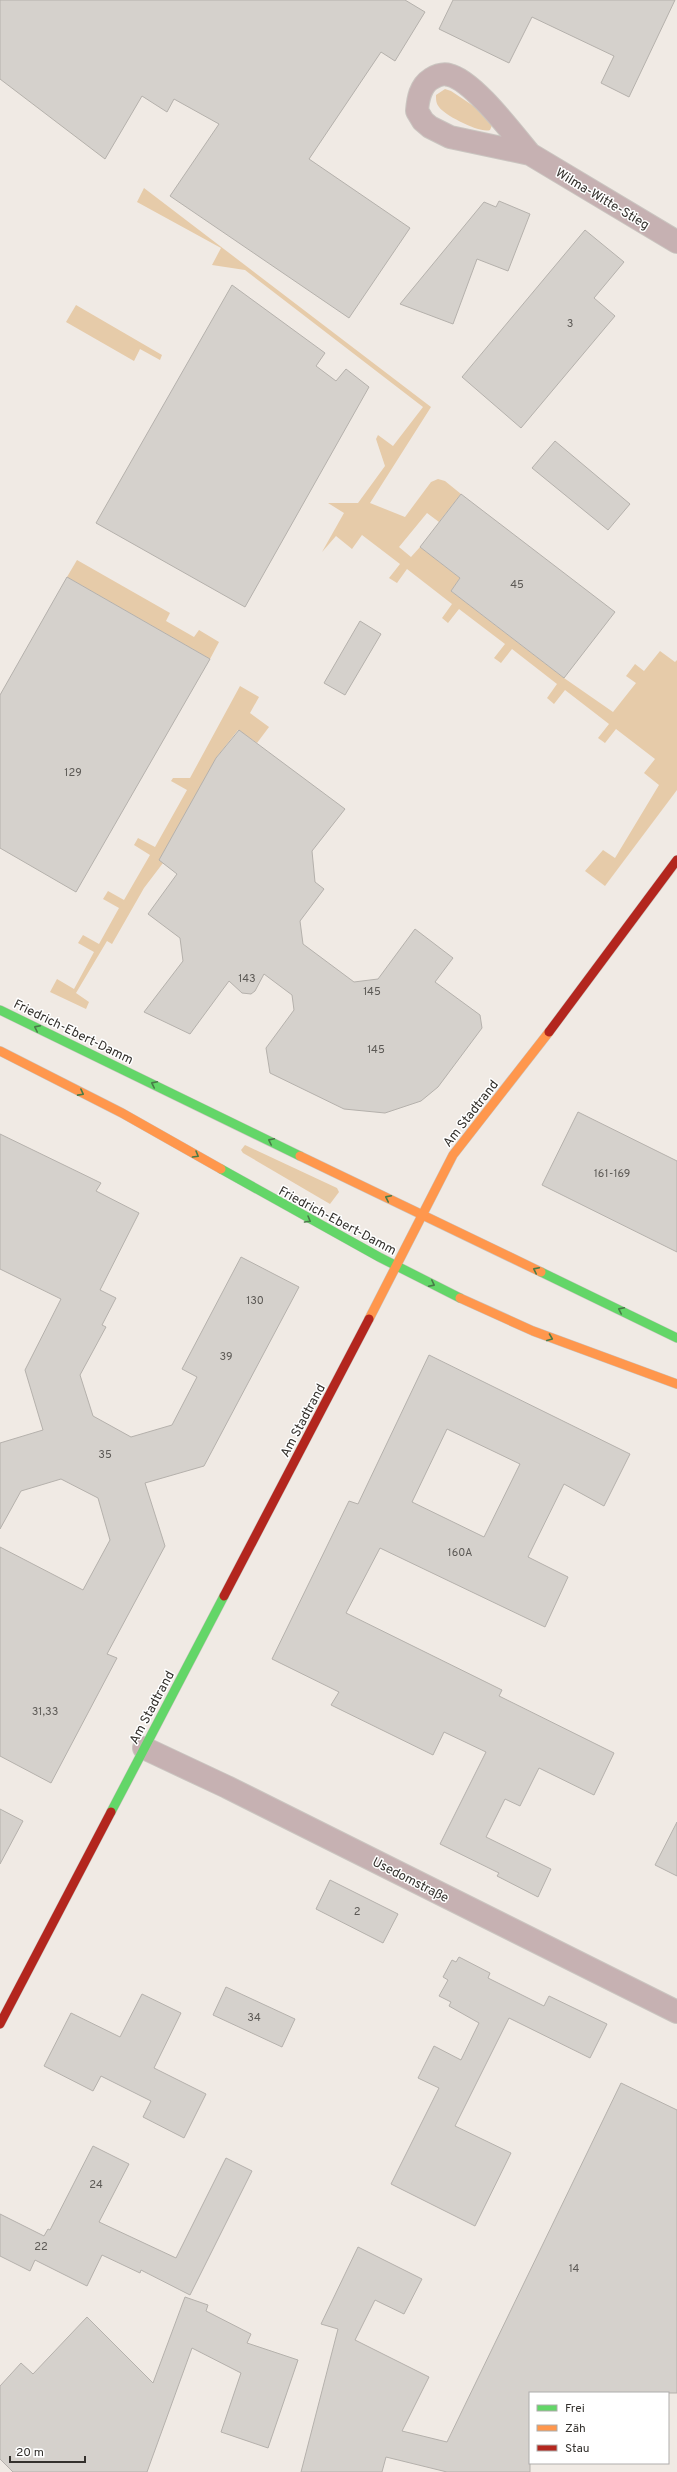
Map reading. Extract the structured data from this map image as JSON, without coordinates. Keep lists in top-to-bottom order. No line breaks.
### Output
{"streets":{"main road":["Friedrich-Ebert-Damm","Am Stadtrand"],"street":["Wilma-Witte-Stieg","Usedomstraße"]},"crossings":[["Friedrich-Ebert-Damm","Am Stadtrand"],["Am Stadtrand","Usedomstraße"]],"house_numbers":["3","45","129","143","145","145","161-169","130","39","35","160A","31,33","2","34","24","22","14"],"legend":["Frei","Zäh","Stau"],"scale_bar":"20 m"}
